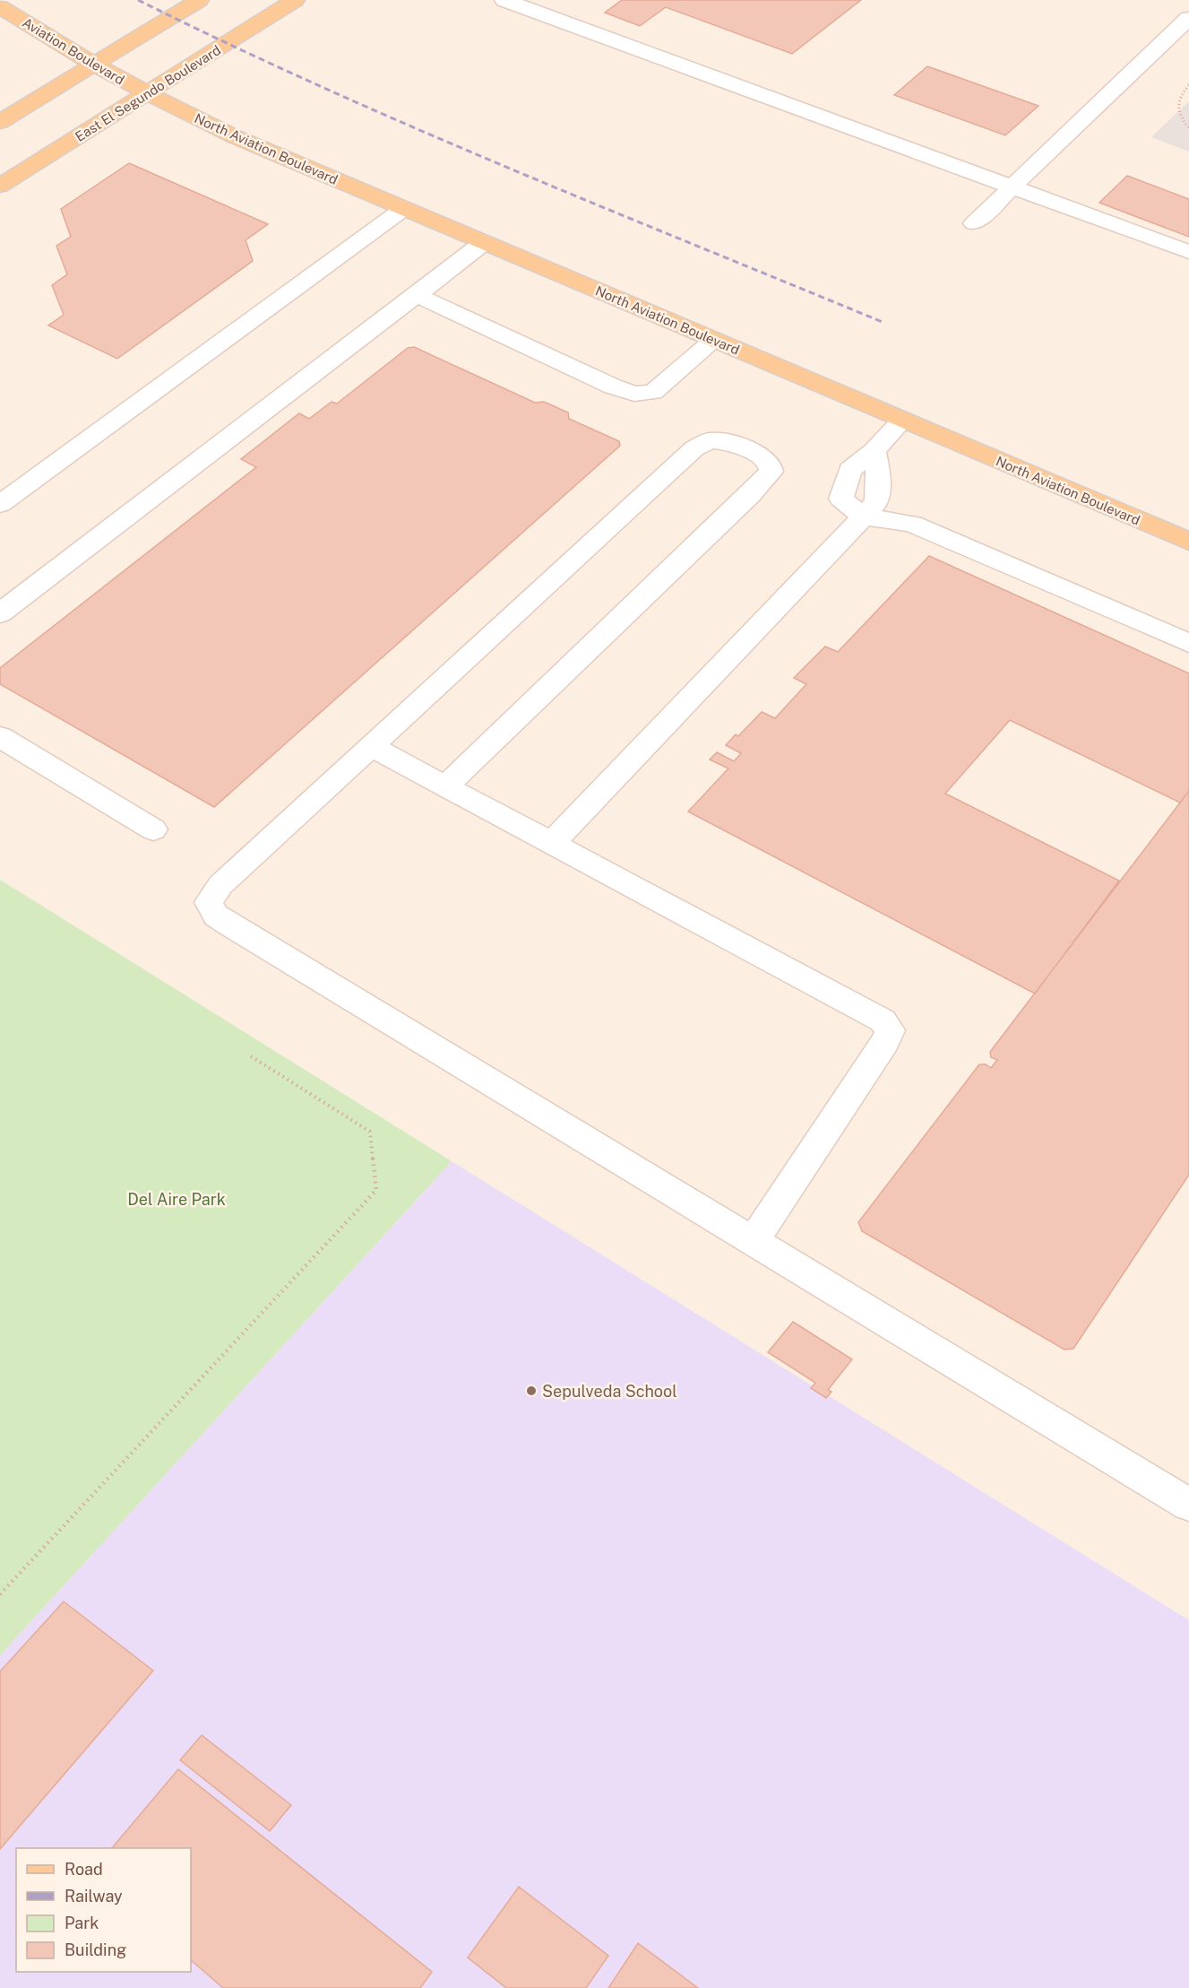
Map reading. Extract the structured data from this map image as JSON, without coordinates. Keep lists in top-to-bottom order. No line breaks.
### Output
{"streets":{"main road":["Aviation Boulevard","East El Segundo Boulevard","North Aviation Boulevard"]},"crossings":[["Aviation Boulevard","East El Segundo Boulevard"],["Aviation Boulevard","North Aviation Boulevard"],["East El Segundo Boulevard","North Aviation Boulevard"]],"parks":["Del Aire Park"],"places":["Sepulveda School"],"legend":["Road","Railway","Park","Building"]}
